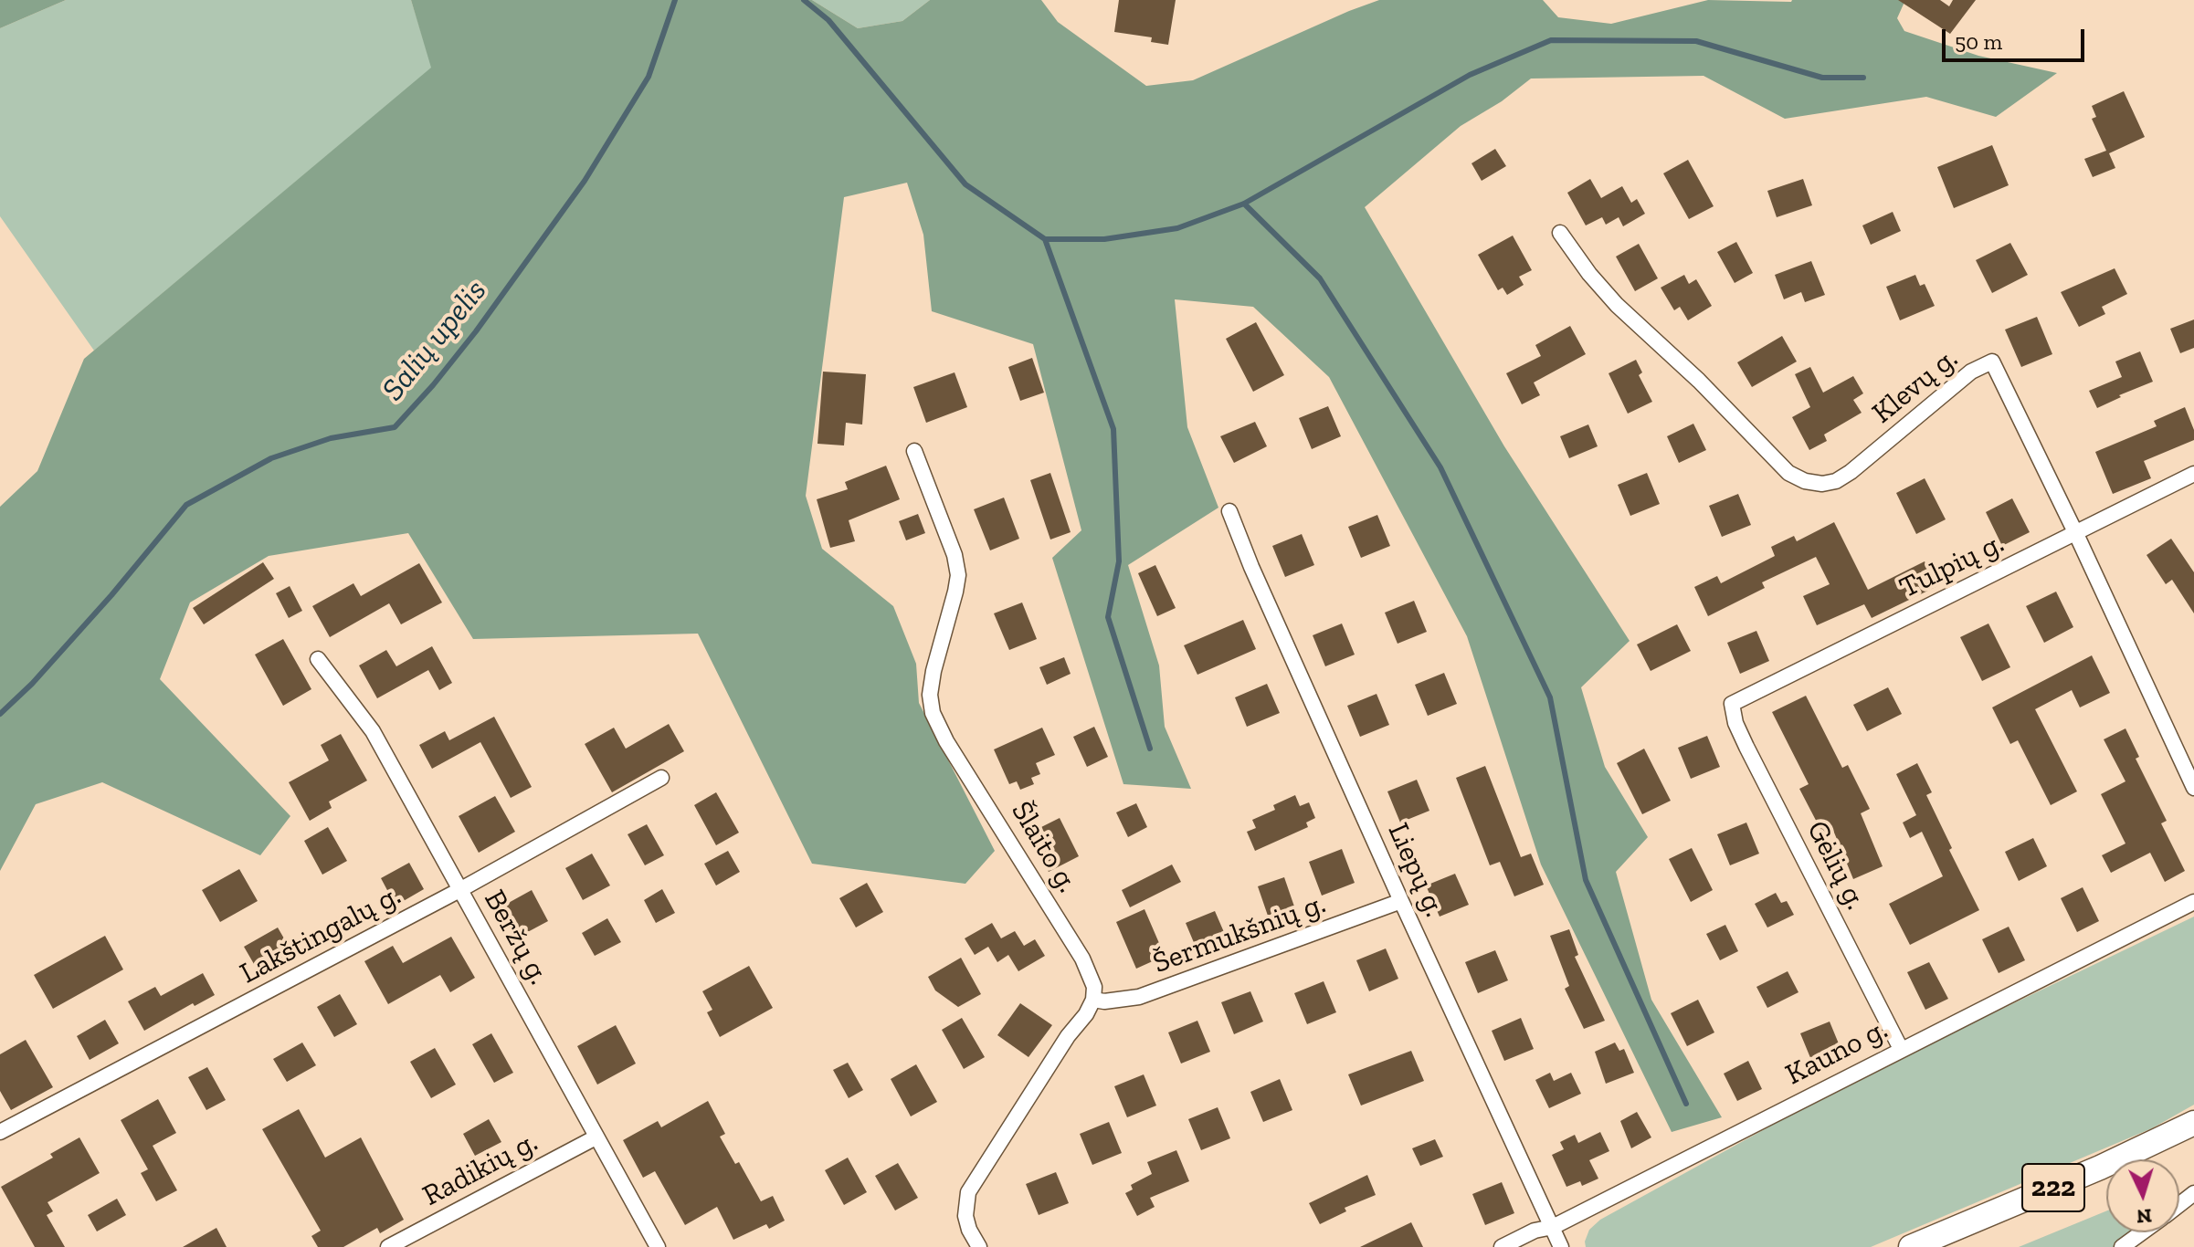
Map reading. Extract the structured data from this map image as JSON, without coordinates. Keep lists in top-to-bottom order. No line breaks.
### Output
{"streets":{"main road":["222"],"street":["Klevų g.","Tulpių g.","Šlaito g.","Gėlių g.","Liepų g.","Šermukšnių g.","Lakštingalų g.","Beržų g.","Kauno g.","Radikių g."]},"crossings":[["Klevų g.","Tulpių g."],["Tulpių g.","Gėlių g."],["Šlaito g.","Šermukšnių g."],["Gėlių g.","Kauno g."],["Liepų g.","Šermukšnių g."],["Liepų g.","Kauno g."],["Lakštingalų g.","Beržų g."],["Beržų g.","Radikių g."]],"water":["Salių upelis"],"scale_bar":"50 m","north":"bottom"}
